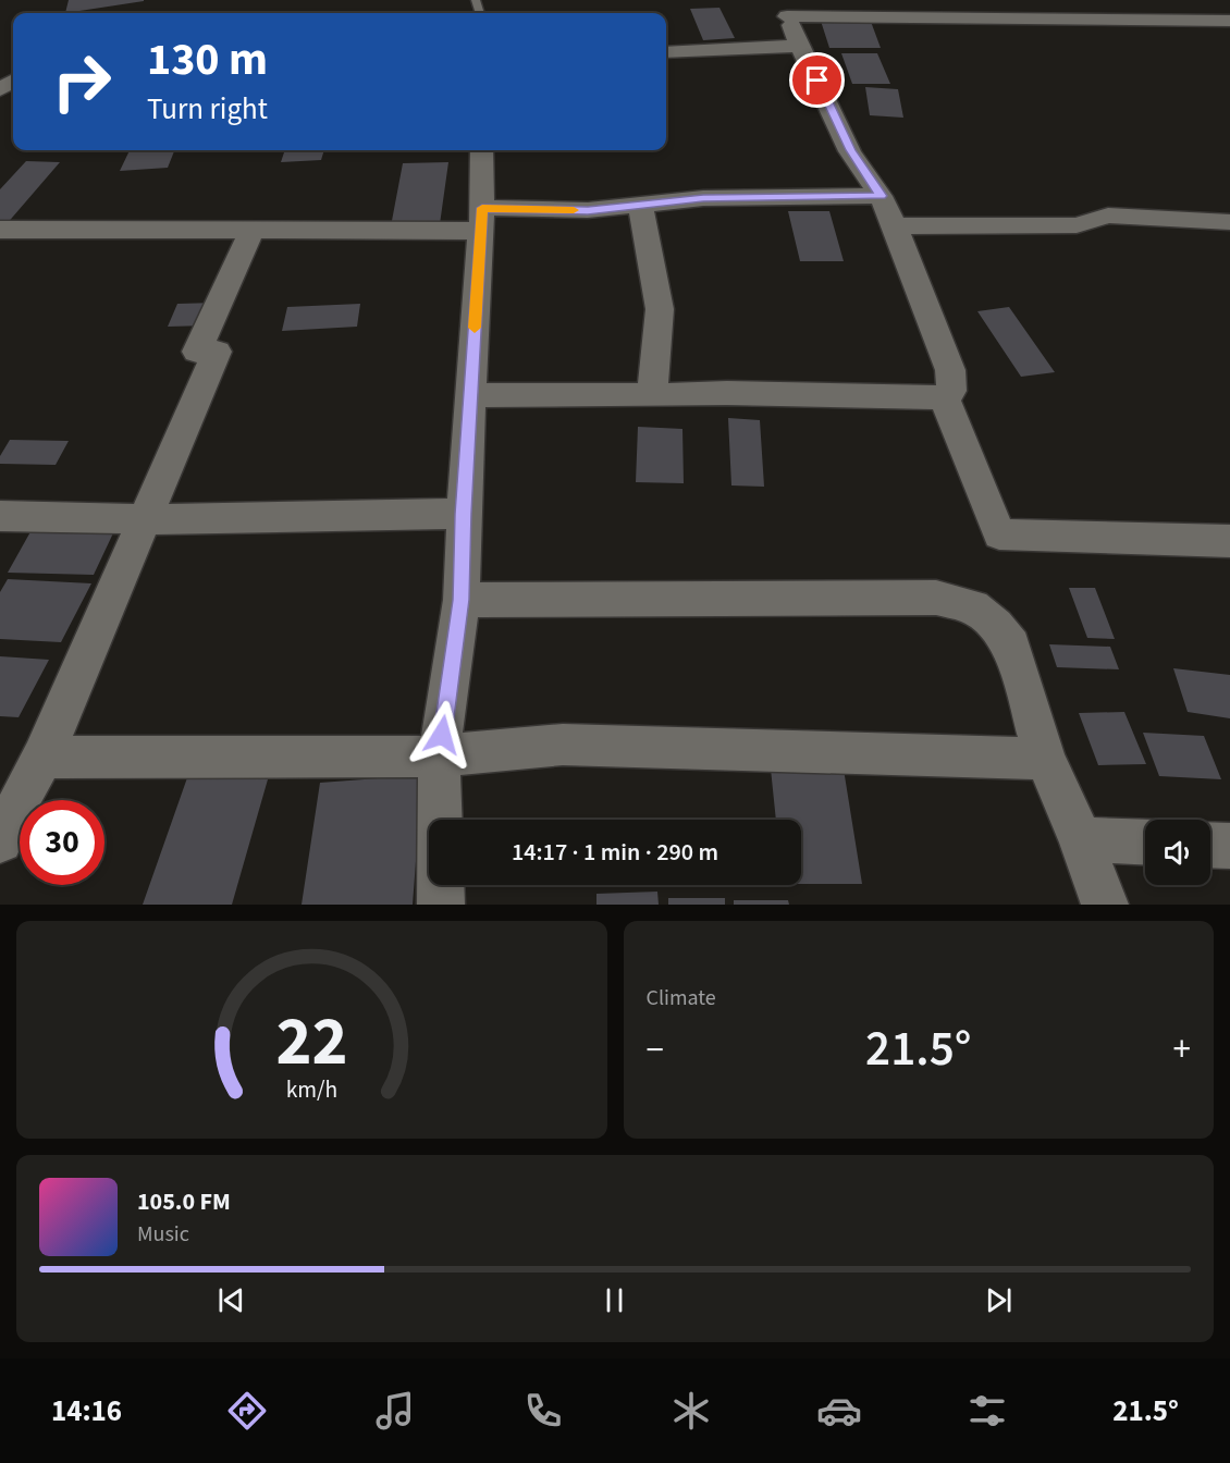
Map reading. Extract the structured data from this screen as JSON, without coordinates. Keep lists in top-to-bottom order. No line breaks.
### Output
{"page":{"turn":["130 m","Turn right"],"limit":"30","trip":"14:17 · 1 min · 290 m","tile":"Climate","heat":["−","21.5°","+"],"song":["105.0 FM","Music"],"tabs":["14:16","21.5°"],"gauge":["22","km/h"]}}
